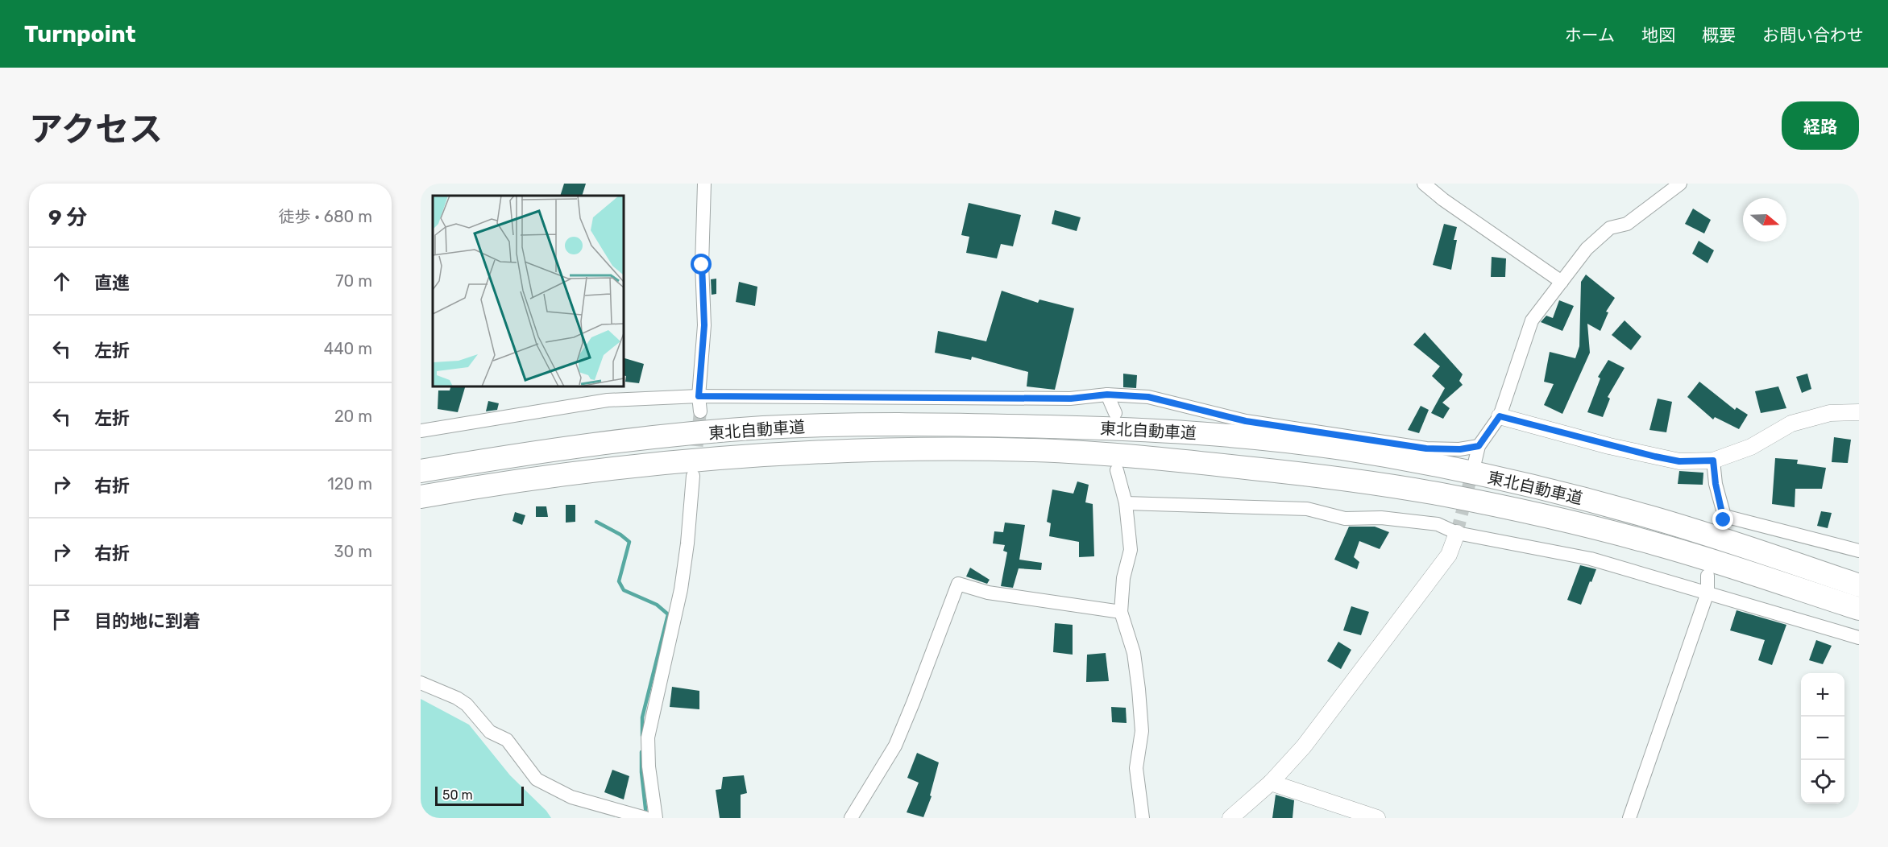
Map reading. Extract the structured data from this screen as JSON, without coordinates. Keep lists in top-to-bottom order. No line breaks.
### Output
{"streets":{"highway":["東北自動車道"]},"scale_bar":"50 m","north":"right","page":{"header":"Turnpoint","nav":["ホーム","地図","概要","お問い合わせ"],"title":"アクセス","buttons":"経路","heading":["9 分","徒歩 · 680 m"],"list":[["直進","70 m"],["左折","440 m"],["左折","20 m"],["右折","120 m"],["右折","30 m"],"目的地に到着"],"map_buttons":["+","−"],"scale":"50 m"}}
